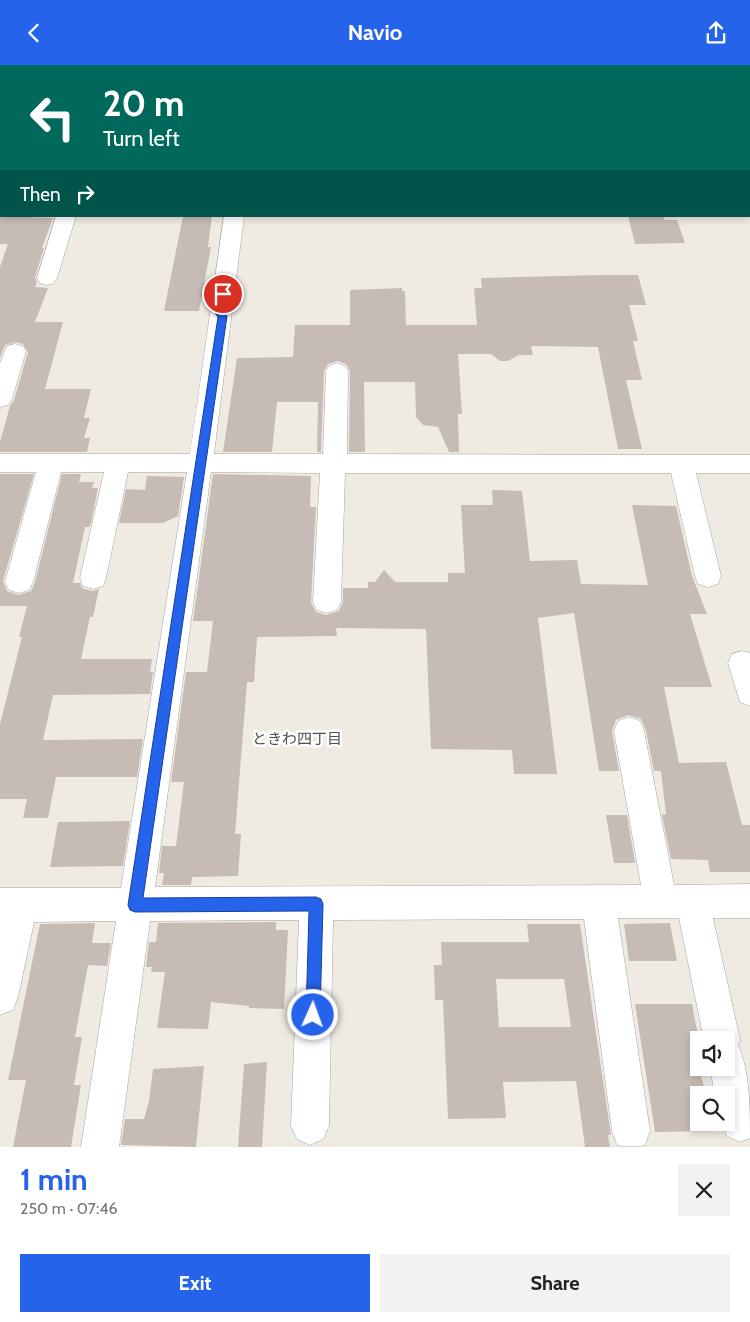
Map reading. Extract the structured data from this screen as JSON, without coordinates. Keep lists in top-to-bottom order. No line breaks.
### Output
{"districts":["ときわ四丁目"],"page":{"header":"Navio","turn":["20 m","Turn left"],"then":"Then","heading":["1 min","250 m · 07:46"],"buttons":["Exit","Share"]}}
